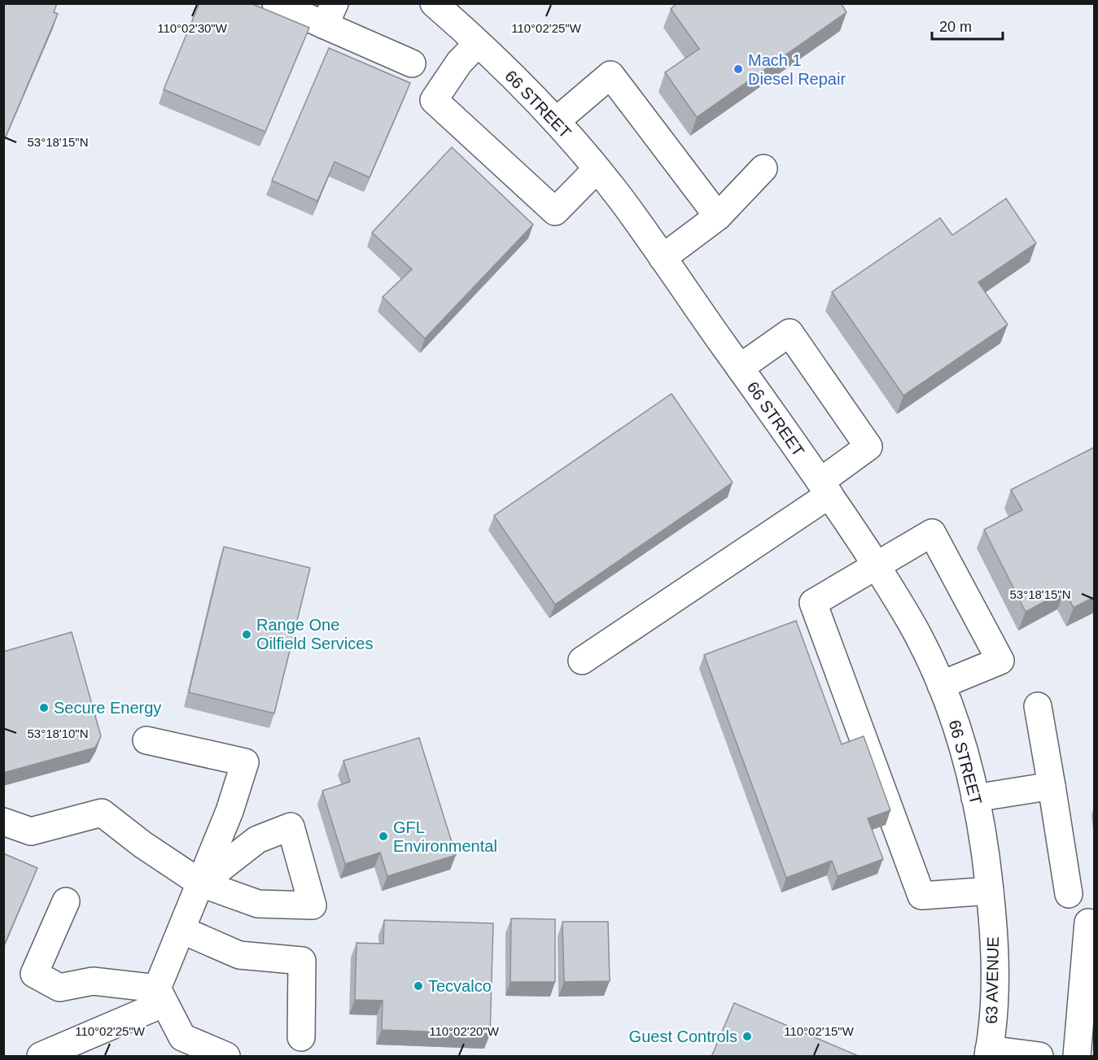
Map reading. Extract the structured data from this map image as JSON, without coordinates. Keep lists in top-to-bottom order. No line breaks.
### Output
{"streets":{"street":["66 STREET","63 AVENUE"]},"crossings":[["66 STREET","63 AVENUE"]],"places":["Mach 1 Diesel Repair","Range One Oilfield Services","Secure Energy","GFL Environmental","Tecvalco","Guest Controls"],"scale_bar":"20 m","coordinates":["110°02'30\"W","110°02'25\"W","53°18'15\"N","53°18'10\"N","110°02'20\"W","110°02'15\"W"]}
